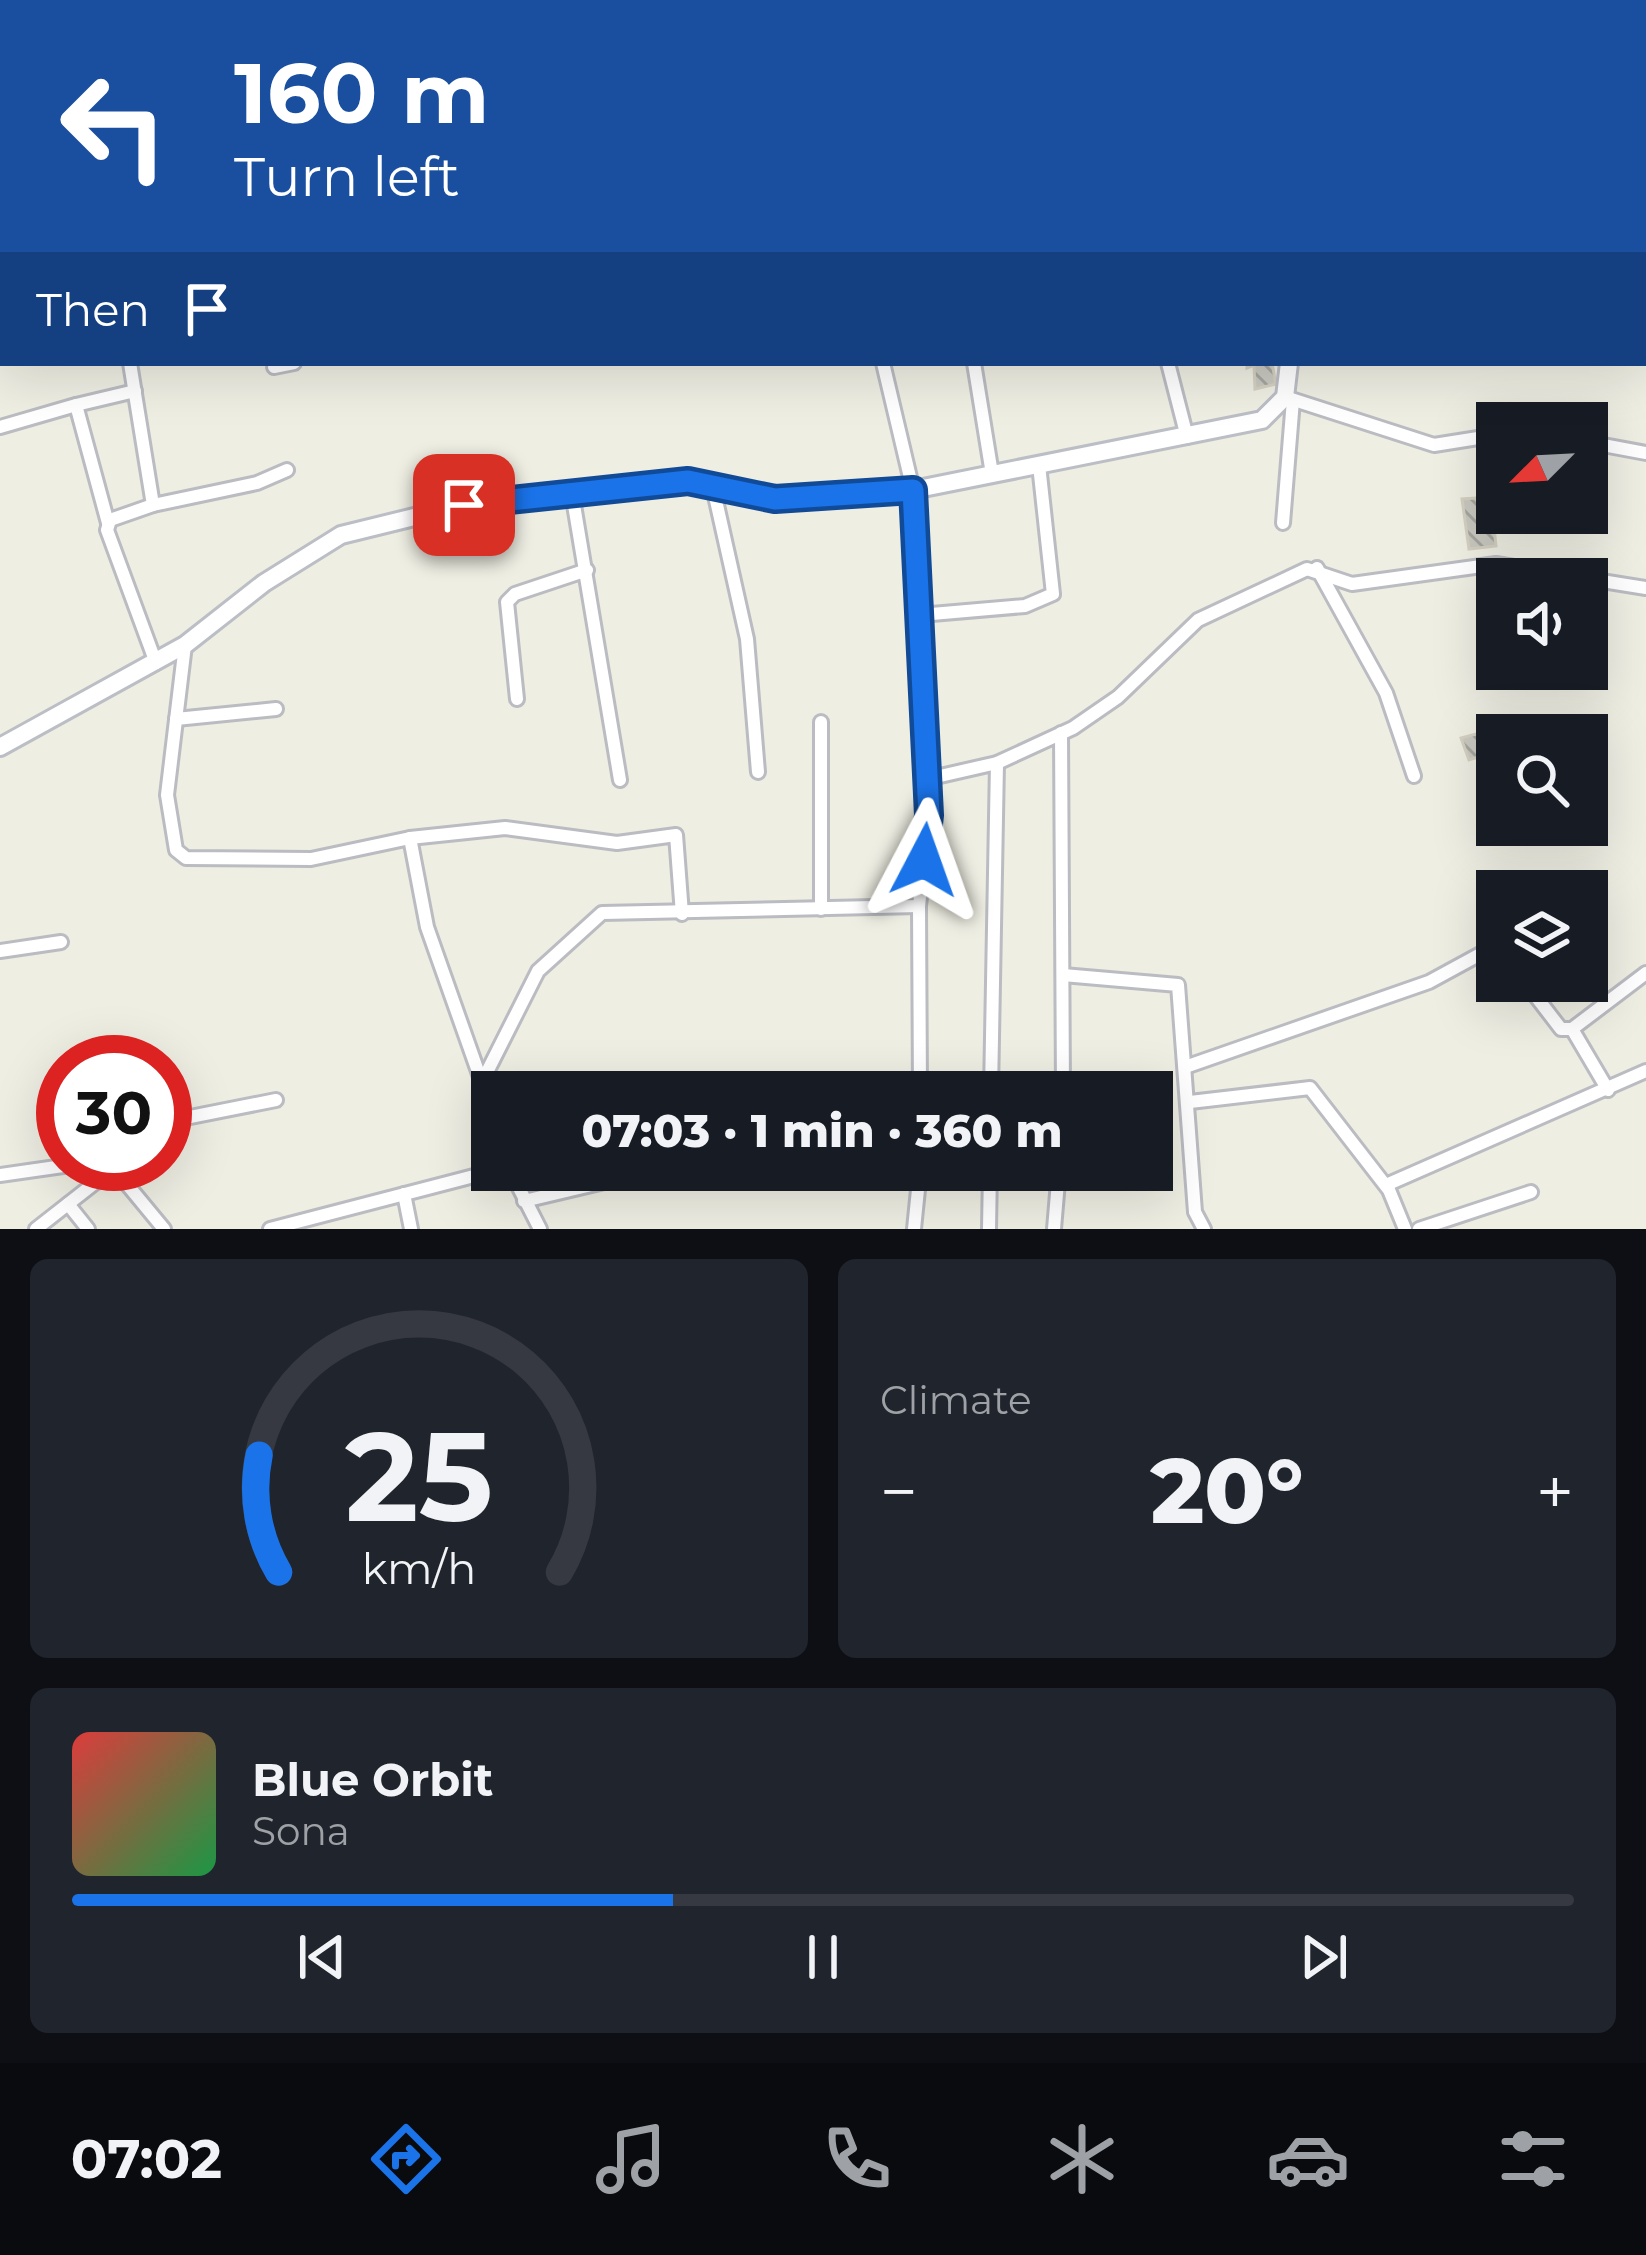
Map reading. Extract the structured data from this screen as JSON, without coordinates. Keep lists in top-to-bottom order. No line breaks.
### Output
{"north":"bottom left","page":{"turn":["160 m","Turn left"],"then":"Then","limit":"30","trip":"07:03 · 1 min · 360 m","tile":"Climate","heat":["−","20°","+"],"song":["Blue Orbit","Sona"],"tabs":"07:02","gauge":["25","km/h"]}}
